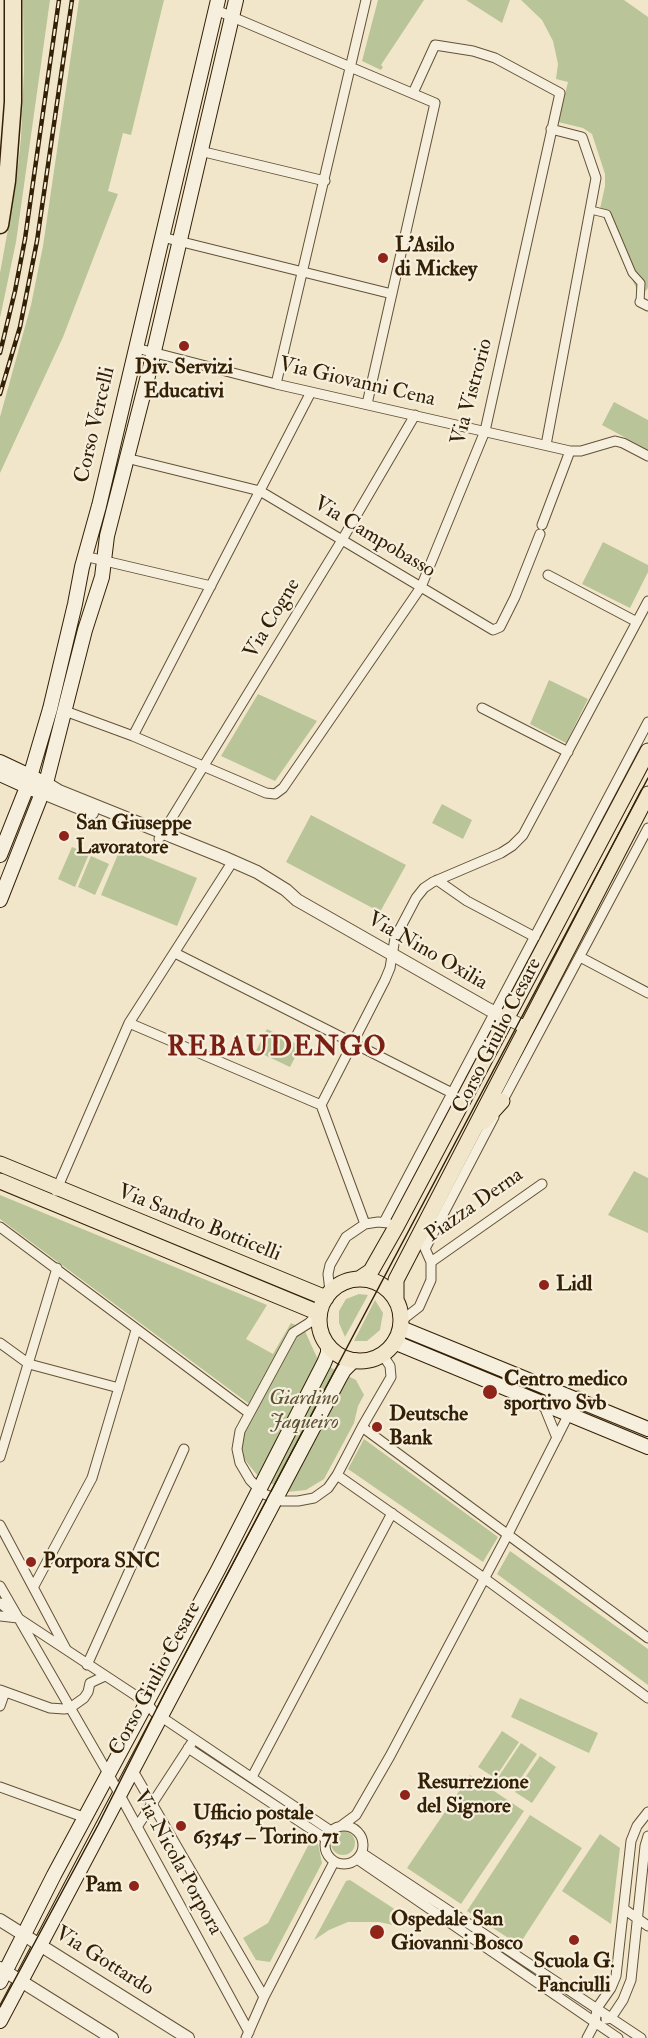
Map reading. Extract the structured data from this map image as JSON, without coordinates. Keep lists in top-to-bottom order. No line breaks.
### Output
{"streets":{"main road":["Corso Vercelli","Corso Giulio Cesare","Piazza Derna","Via Sandro Botticelli"],"street":["Via Giovanni Cena","Via Vistrorio","Via Campobasso","Via Cogne","Via Nino Oxilia","Via Nicola Porpora","Via Gottardo"]},"crossings":[["Via Giovanni Cena","Via Vistrorio"],["Via Giovanni Cena","Corso Vercelli"],["Via Giovanni Cena","Via Campobasso"],["Via Giovanni Cena","Via Cogne"],["Via Vistrorio","Via Campobasso"],["Via Vistrorio","Via Cogne"],["Corso Vercelli","Via Campobasso"],["Corso Vercelli","Via Nino Oxilia"],["Via Campobasso","Via Cogne"],["Via Cogne","Via Nino Oxilia"],["Via Nino Oxilia","Corso Giulio Cesare"],["Corso Giulio Cesare","Piazza Derna"],["Corso Giulio Cesare","Via Sandro Botticelli"],["Corso Giulio Cesare","Via Nicola Porpora"],["Corso Giulio Cesare","Via Gottardo"],["Piazza Derna","Via Sandro Botticelli"]],"districts":["REBAUDENGO"],"parks":["Giardino Jaqueiro"],"places":["L'Asilo di Mickey","Div. Servizi Educativi","San Giuseppe Lavoratore","Lidl","Centro medico sportivo Svb","Deutsche Bank","Porpora SNC","Resurrezione del Signore","Ufficio postale 63545 – Torino 71","Pam","Ospedale San Giovanni Bosco","Scuola G. Fanciulli"]}
